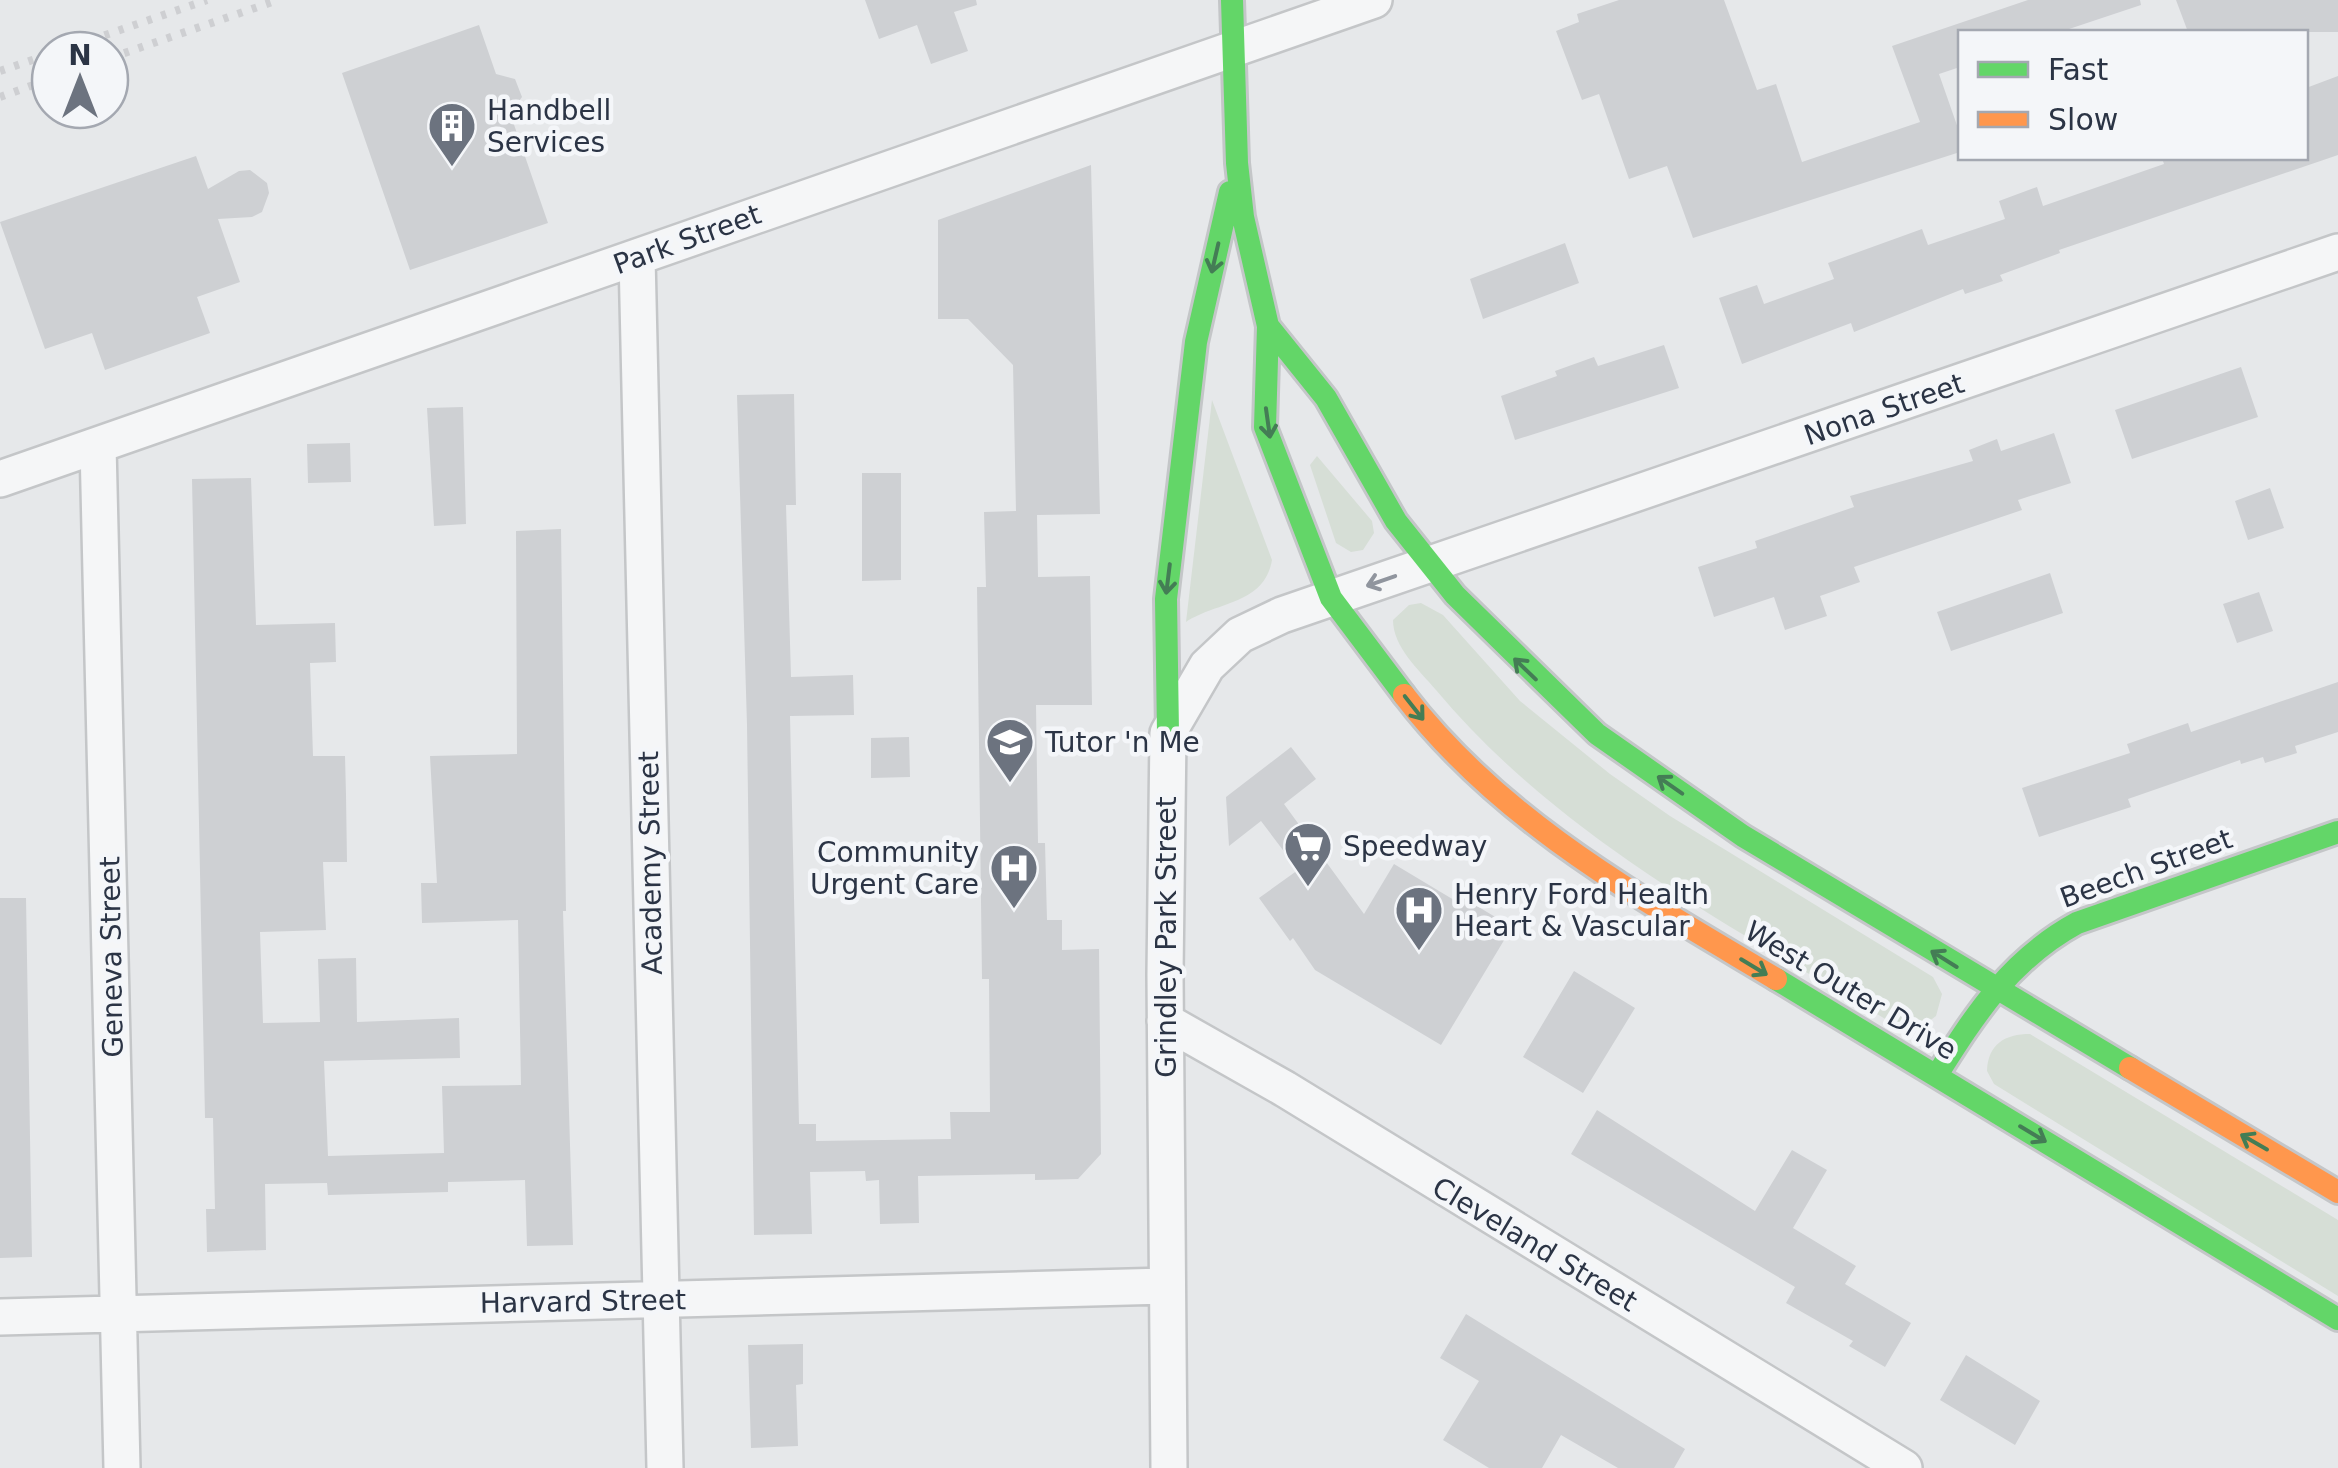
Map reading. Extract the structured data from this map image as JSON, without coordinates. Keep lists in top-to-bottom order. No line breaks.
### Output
{"streets":{"main road":["Beech Street","West Outer Drive"],"street":["Park Street","Nona Street","Academy Street","Grindley Park Street","Geneva Street","Cleveland Street","Harvard Street"]},"crossings":[["Park Street","Academy Street"],["Park Street","Geneva Street"],["Park Street","West Outer Drive"],["Nona Street","Grindley Park Street"],["Nona Street","West Outer Drive"],["Academy Street","Harvard Street"],["Beech Street","West Outer Drive"],["Grindley Park Street","West Outer Drive"],["Grindley Park Street","Cleveland Street"],["Grindley Park Street","Harvard Street"],["Geneva Street","Harvard Street"]],"places":{"building":["Handbell Services"],"school or university":["Tutor 'n Me"],"supermarket":["Speedway"],"hospital":["Community Urgent Care","Henry Ford Health Heart & Vascular"]},"legend":["Fast","Slow"],"north":"top"}
